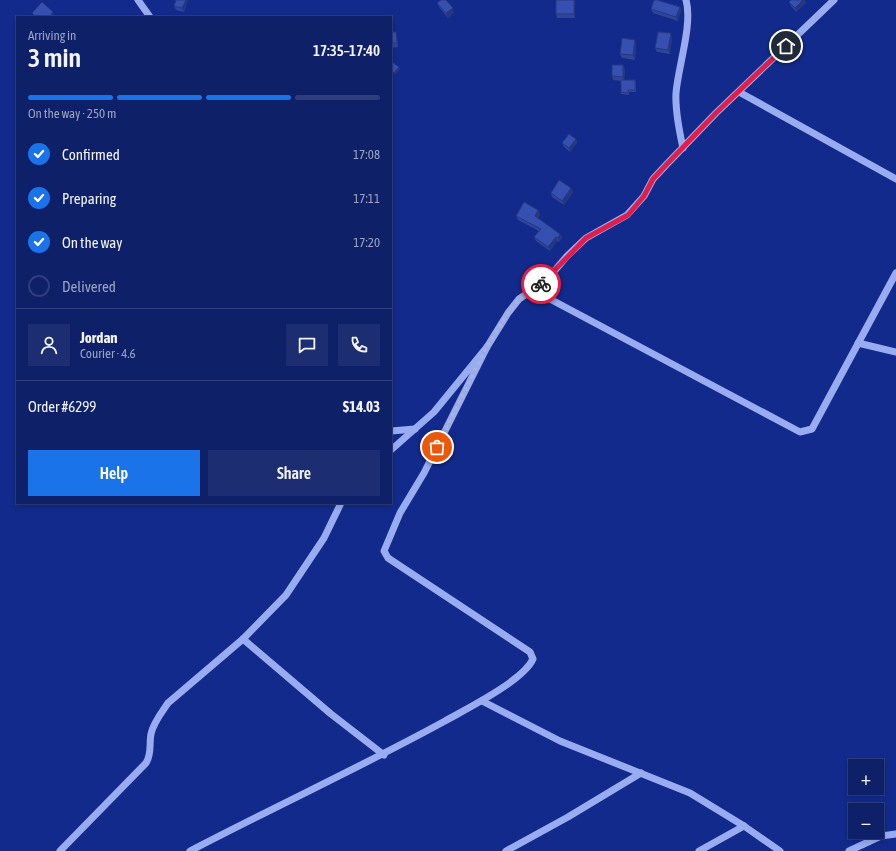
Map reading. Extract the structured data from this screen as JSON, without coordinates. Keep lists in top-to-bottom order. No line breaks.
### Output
{"page":{"heading":["3 min","Arriving in","17:35–17:40"],"panel":["Jordan","Courier · 4.6","Order #6299","$14.03"],"bar":"On the way · 250 m","list":[["Confirmed","17:08"],["Preparing","17:11"],["On the way","17:20"],"Delivered"],"buttons":["Help","Share"],"map_buttons":["+","−"]}}
